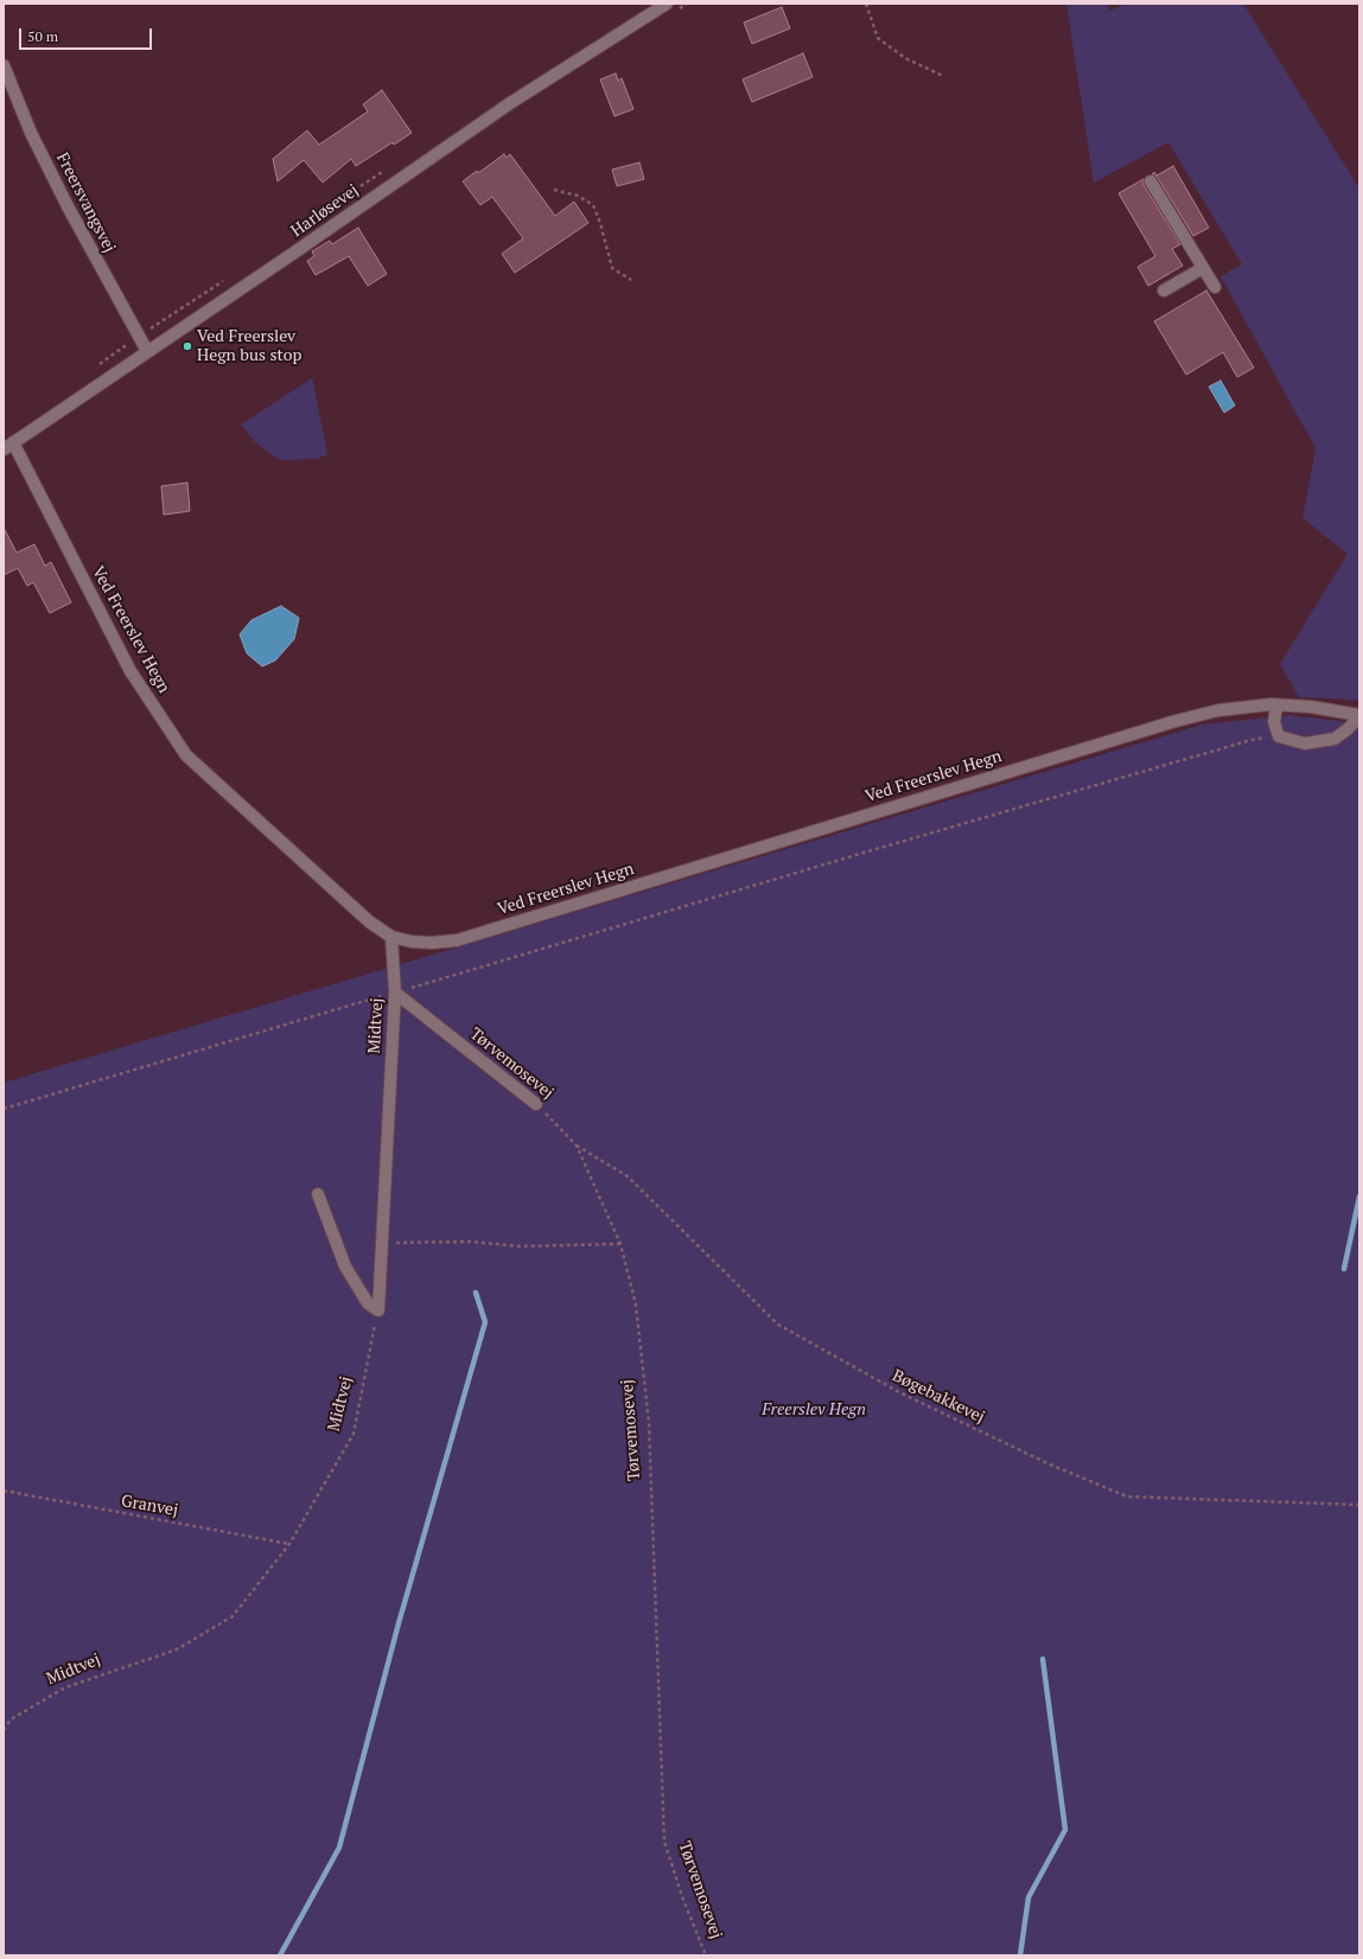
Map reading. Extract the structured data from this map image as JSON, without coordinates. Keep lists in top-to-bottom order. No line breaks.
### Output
{"streets":{"street":["Freersvangsvej","Harløsevej","Ved Freerslev Hegn","Midtvej","Tørvemosevej"],"path":["Bøgebakkevej","Granvej"]},"crossings":[["Freersvangsvej","Harløsevej"],["Harløsevej","Ved Freerslev Hegn"],["Ved Freerslev Hegn","Midtvej"],["Midtvej","Tørvemosevej"],["Midtvej","Granvej"],["Tørvemosevej","Bøgebakkevej"]],"parks":["Freerslev Hegn"],"places":["Ved Freerslev Hegn bus stop"],"scale_bar":"50 m"}
